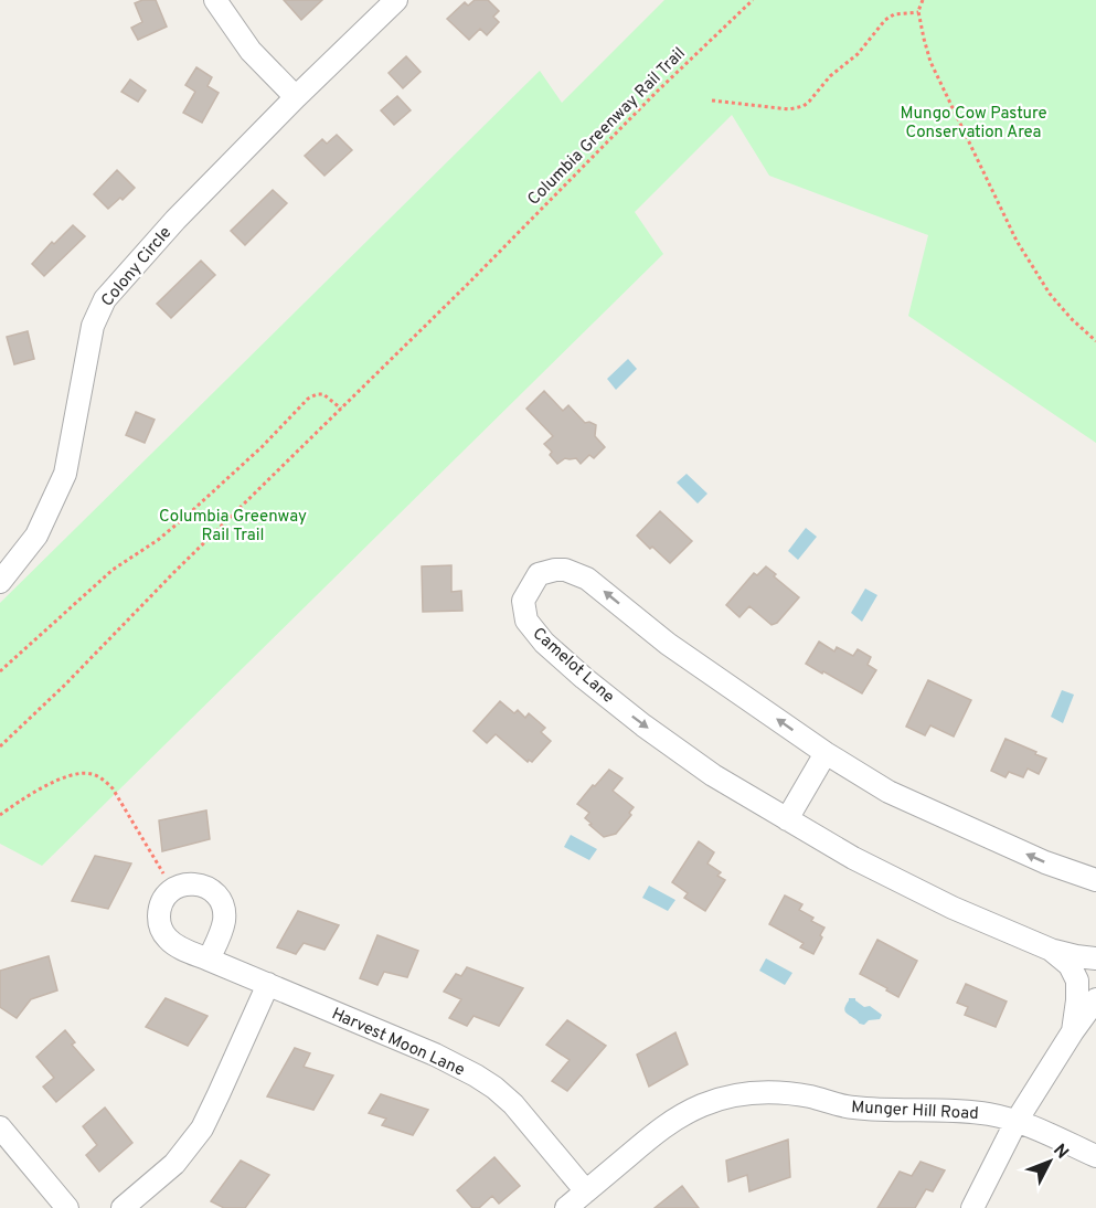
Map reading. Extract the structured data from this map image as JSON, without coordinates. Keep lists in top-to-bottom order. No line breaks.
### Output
{"streets":{"street":["Colony Circle","Camelot Lane","Harvest Moon Lane","Munger Hill Road"],"path":["Columbia Greenway Rail Trail"]},"crossings":[["Camelot Lane","Munger Hill Road"],["Harvest Moon Lane","Munger Hill Road"]],"parks":["Mungo Cow Pasture Conservation Area","Columbia Greenway Rail Trail"],"north":"top right"}
